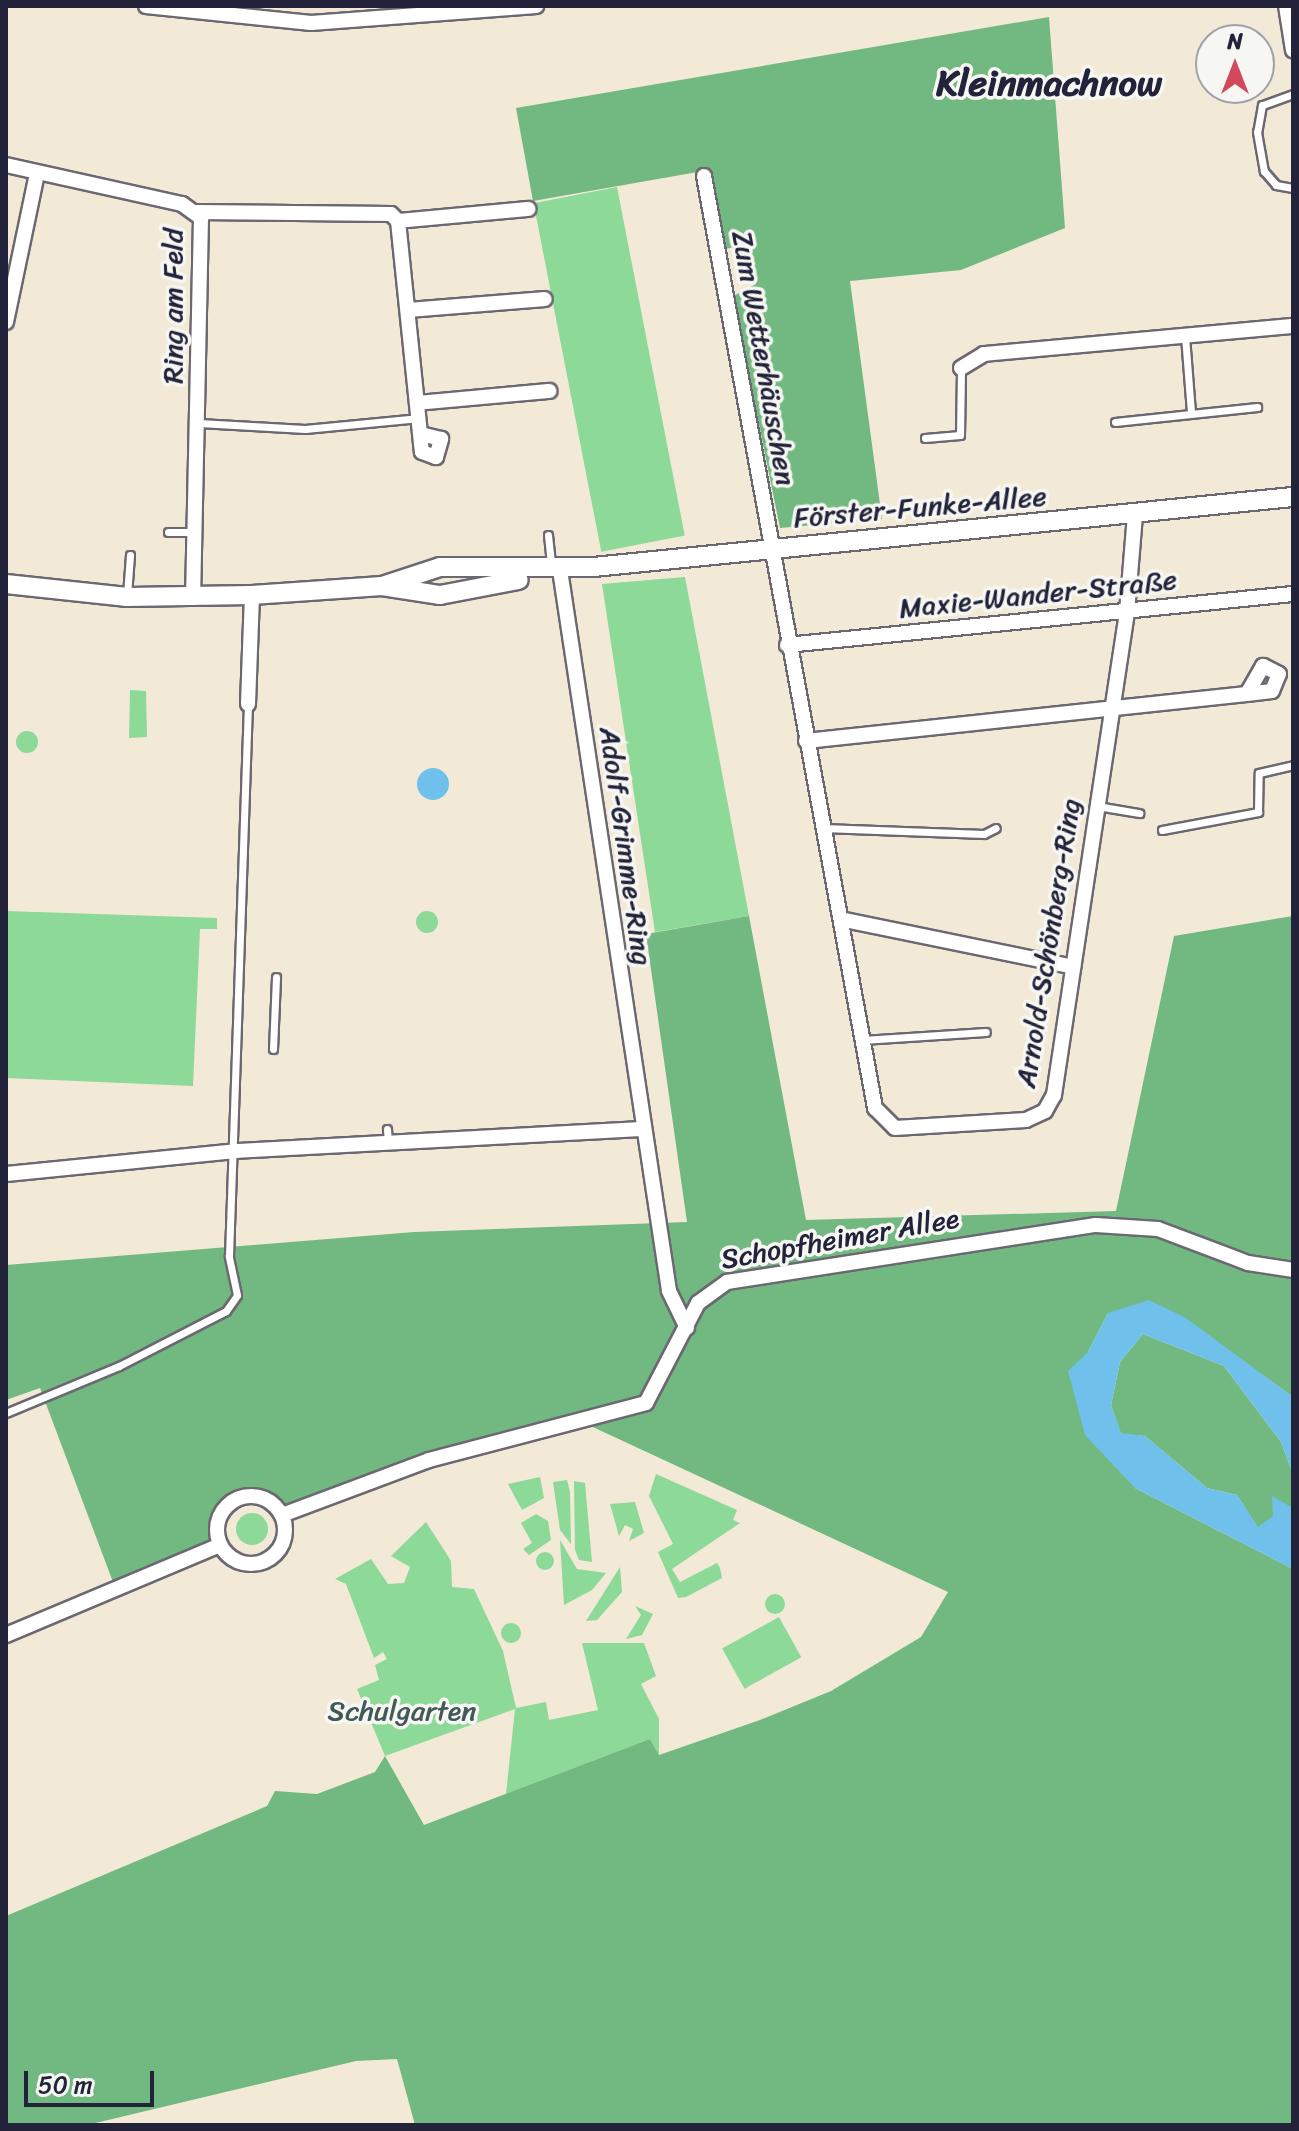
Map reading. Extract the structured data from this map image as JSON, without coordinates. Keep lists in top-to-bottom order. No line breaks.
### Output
{"streets":{"street":["Ring am Feld","Zum Wetterhäuschen","Förster-Funke-Allee","Maxie-Wander-Straße","Adolf-Grimme-Ring","Arnold-Schönberg-Ring","Schopfheimer Allee"]},"crossings":[["Ring am Feld","Förster-Funke-Allee"],["Zum Wetterhäuschen","Förster-Funke-Allee"],["Zum Wetterhäuschen","Arnold-Schönberg-Ring"],["Förster-Funke-Allee","Adolf-Grimme-Ring"],["Förster-Funke-Allee","Arnold-Schönberg-Ring"],["Maxie-Wander-Straße","Arnold-Schönberg-Ring"],["Adolf-Grimme-Ring","Schopfheimer Allee"]],"districts":["Kleinmachnow"],"parks":["Schulgarten"],"scale_bar":"50 m","north":"top"}
